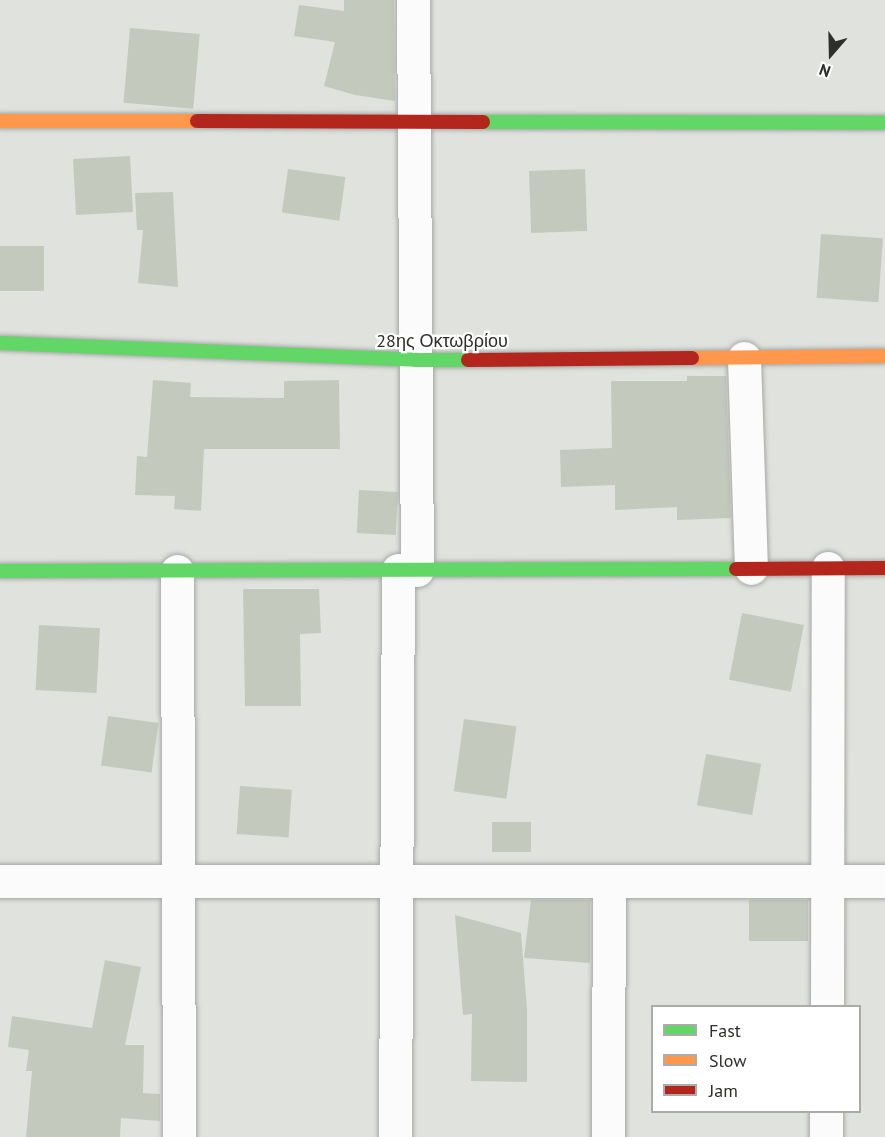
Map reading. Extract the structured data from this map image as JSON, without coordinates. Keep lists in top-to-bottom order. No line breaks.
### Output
{"streets":{"street":["28ης Οκτωβρίου"]},"legend":["Fast","Slow","Jam"],"north":"bottom"}
